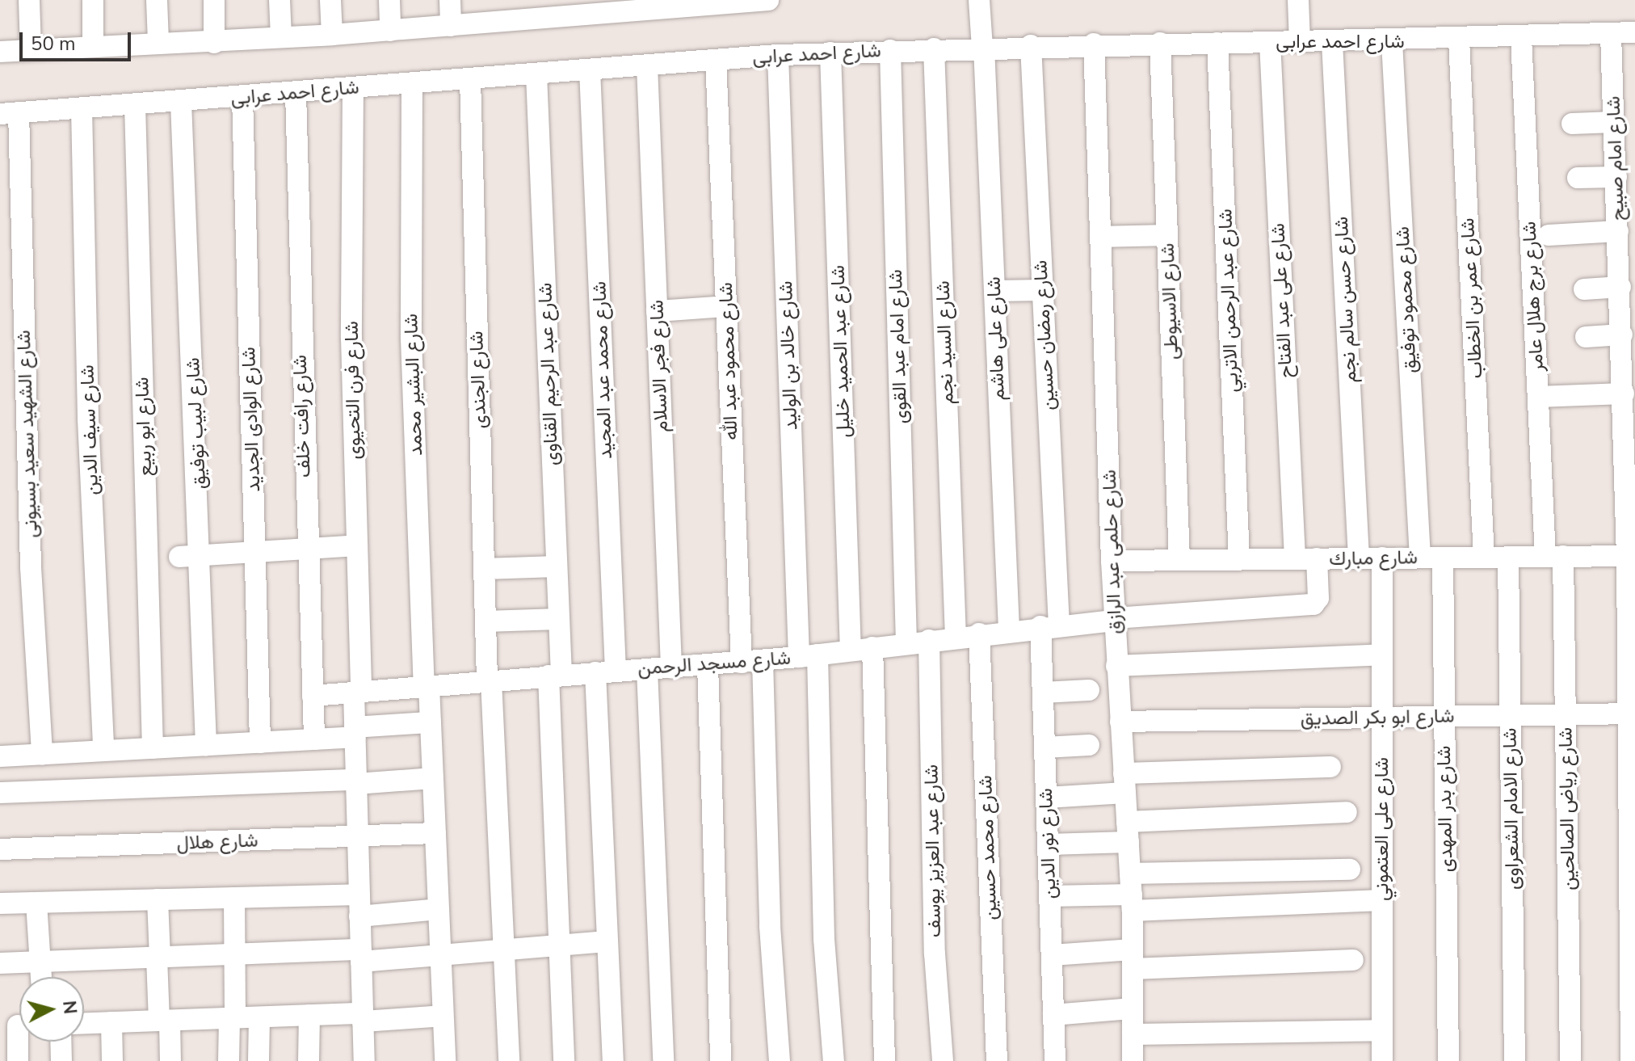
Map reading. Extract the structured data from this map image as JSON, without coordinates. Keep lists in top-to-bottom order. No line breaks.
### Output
{"streets":{"street":["شارع احمد عرابى","شارع امام صبيح","شارع برج هلال عامر","شارع عمر بن الخطاب","شارع حسن سالم نجم","شارع محمود توفيق","شارع عبد الرحمن الاتربي","شارع على عبد الفتاح","شارع الاسيوطى","شارع رمضان حسين","شارع على هاشم","شارع السيد نجم","شارع امام عبد القوى","شارع عبد الحميد خليل","شارع خالد بن الوليد","شارع محمود عبد الله","شارع فجر الاسلام","شارع محمد عبد المجيد","شارع عبد الرحيم القناوى","شارع الجندى","شارع البشير محمد","شارع فرن التحيوى","شارع رافت خلف","شارع الوادى الجديد","شارع لبيب توفيق","شارع ابو ربيع","شارع سيف الدين","شارع الشهيد سعيد بسيونى","شارع حلمى عبد الرازق","شارع مبارك","شارع مسجد الرحمن","شارع ابو بكر الصديق","شارع بدر المهدى","شارع الامام الشعراوى","شارع رياض الصالحين","شارع على العتموني","شارع هلال","شارع نور الدين","شارع محمد حسين","شارع عبد العزيز يوسف"]},"crossings":[["شارع احمد عرابى","شارع امام صبيح"],["شارع احمد عرابى","شارع برج هلال عامر"],["شارع احمد عرابى","شارع عمر بن الخطاب"],["شارع احمد عرابى","شارع حسن سالم نجم"],["شارع احمد عرابى","شارع محمود توفيق"],["شارع احمد عرابى","شارع عبد الرحمن الاتربي"],["شارع احمد عرابى","شارع على عبد الفتاح"],["شارع احمد عرابى","شارع الاسيوطى"],["شارع احمد عرابى","شارع رمضان حسين"],["شارع احمد عرابى","شارع على هاشم"],["شارع احمد عرابى","شارع السيد نجم"],["شارع احمد عرابى","شارع امام عبد القوى"],["شارع احمد عرابى","شارع عبد الحميد خليل"],["شارع احمد عرابى","شارع خالد بن الوليد"],["شارع احمد عرابى","شارع محمود عبد الله"],["شارع احمد عرابى","شارع فجر الاسلام"],["شارع احمد عرابى","شارع محمد عبد المجيد"],["شارع احمد عرابى","شارع عبد الرحيم القناوى"],["شارع احمد عرابى","شارع الجندى"],["شارع احمد عرابى","شارع البشير محمد"],["شارع احمد عرابى","شارع فرن التحيوى"],["شارع احمد عرابى","شارع رافت خلف"],["شارع احمد عرابى","شارع الوادى الجديد"],["شارع احمد عرابى","شارع لبيب توفيق"],["شارع احمد عرابى","شارع ابو ربيع"],["شارع احمد عرابى","شارع سيف الدين"],["شارع احمد عرابى","شارع الشهيد سعيد بسيونى"],["شارع احمد عرابى","شارع حلمى عبد الرازق"],["شارع امام صبيح","شارع مبارك"],["شارع امام صبيح","شارع ابو بكر الصديق"],["شارع برج هلال عامر","شارع مبارك"],["شارع برج هلال عامر","شارع رياض الصالحين"],["شارع عمر بن الخطاب","شارع مبارك"],["شارع حسن سالم نجم","شارع مبارك"],["شارع محمود توفيق","شارع مبارك"],["شارع عبد الرحمن الاتربي","شارع مبارك"],["شارع على عبد الفتاح","شارع مبارك"],["شارع الاسيوطى","شارع مبارك"],["شارع رمضان حسين","شارع مسجد الرحمن"],["شارع رمضان حسين","شارع نور الدين"],["شارع على هاشم","شارع مسجد الرحمن"],["شارع السيد نجم","شارع مسجد الرحمن"],["شارع امام عبد القوى","شارع مسجد الرحمن"],["شارع عبد الحميد خليل","شارع مسجد الرحمن"],["شارع خالد بن الوليد","شارع مسجد الرحمن"],["شارع محمود عبد الله","شارع مسجد الرحمن"],["شارع فجر الاسلام","شارع مسجد الرحمن"],["شارع محمد عبد المجيد","شارع مسجد الرحمن"],["شارع عبد الرحيم القناوى","شارع مسجد الرحمن"],["شارع الجندى","شارع مسجد الرحمن"],["شارع البشير محمد","شارع مسجد الرحمن"],["شارع البشير محمد","شارع هلال"],["شارع فرن التحيوى","شارع مسجد الرحمن"],["شارع فرن التحيوى","شارع هلال"],["شارع رافت خلف","شارع مسجد الرحمن"],["شارع حلمى عبد الرازق","شارع مبارك"],["شارع حلمى عبد الرازق","شارع مسجد الرحمن"],["شارع حلمى عبد الرازق","شارع ابو بكر الصديق"],["شارع مبارك","شارع مسجد الرحمن"],["شارع مبارك","شارع بدر المهدى"],["شارع مبارك","شارع الامام الشعراوى"],["شارع مبارك","شارع رياض الصالحين"],["شارع مبارك","شارع على العتموني"],["شارع مسجد الرحمن","شارع نور الدين"],["شارع مسجد الرحمن","شارع محمد حسين"],["شارع مسجد الرحمن","شارع عبد العزيز يوسف"],["شارع ابو بكر الصديق","شارع بدر المهدى"],["شارع ابو بكر الصديق","شارع الامام الشعراوى"],["شارع ابو بكر الصديق","شارع رياض الصالحين"],["شارع ابو بكر الصديق","شارع على العتموني"]],"scale_bar":"50 m","north":"right"}
